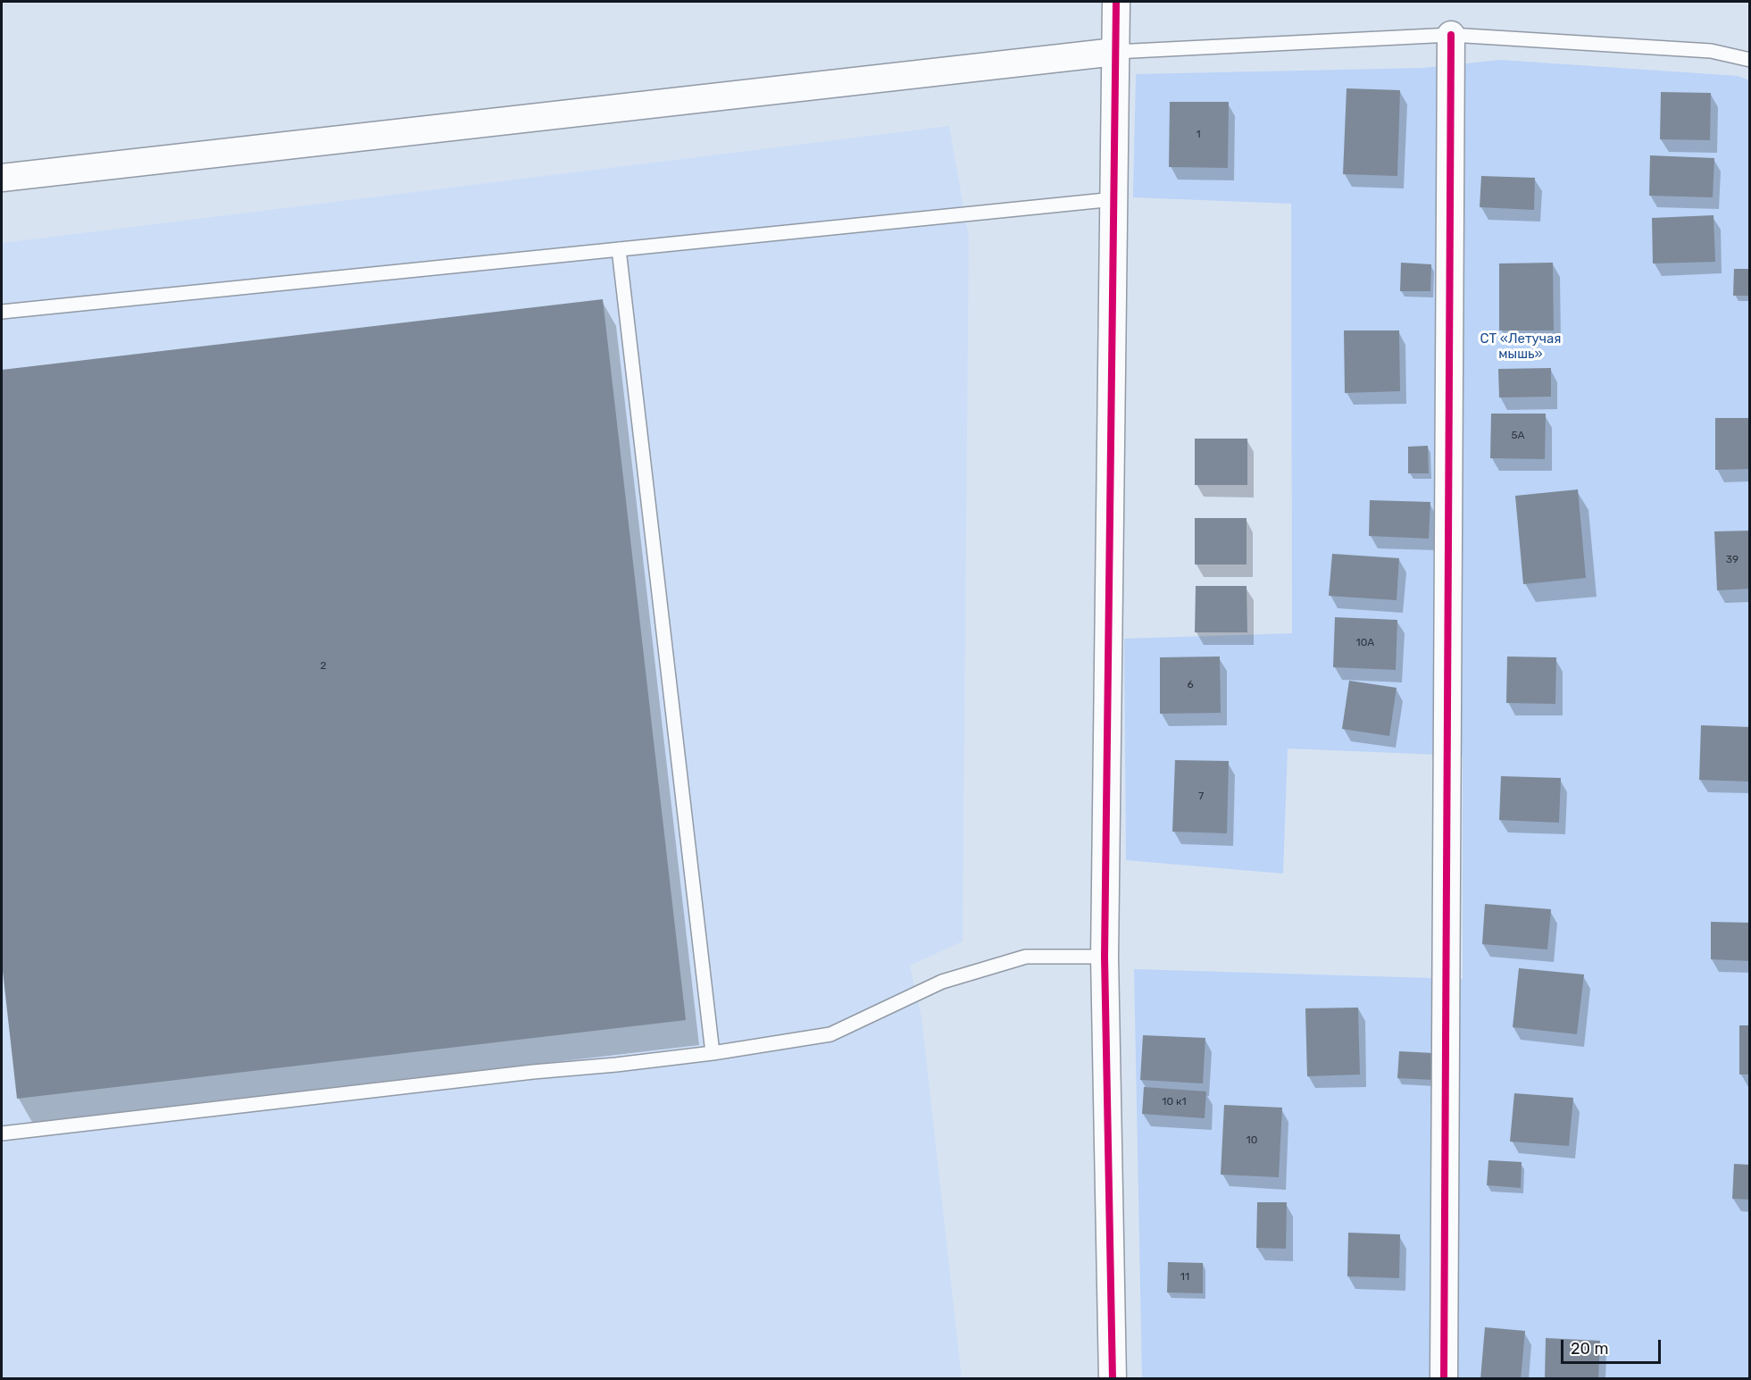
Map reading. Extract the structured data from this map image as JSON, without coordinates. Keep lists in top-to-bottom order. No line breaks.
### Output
{"parks":["СТ «Летучая мышь»"],"house_numbers":["1","5А","39","10А","2","6","7","10 к1","10","11"],"scale_bar":"20 m"}
